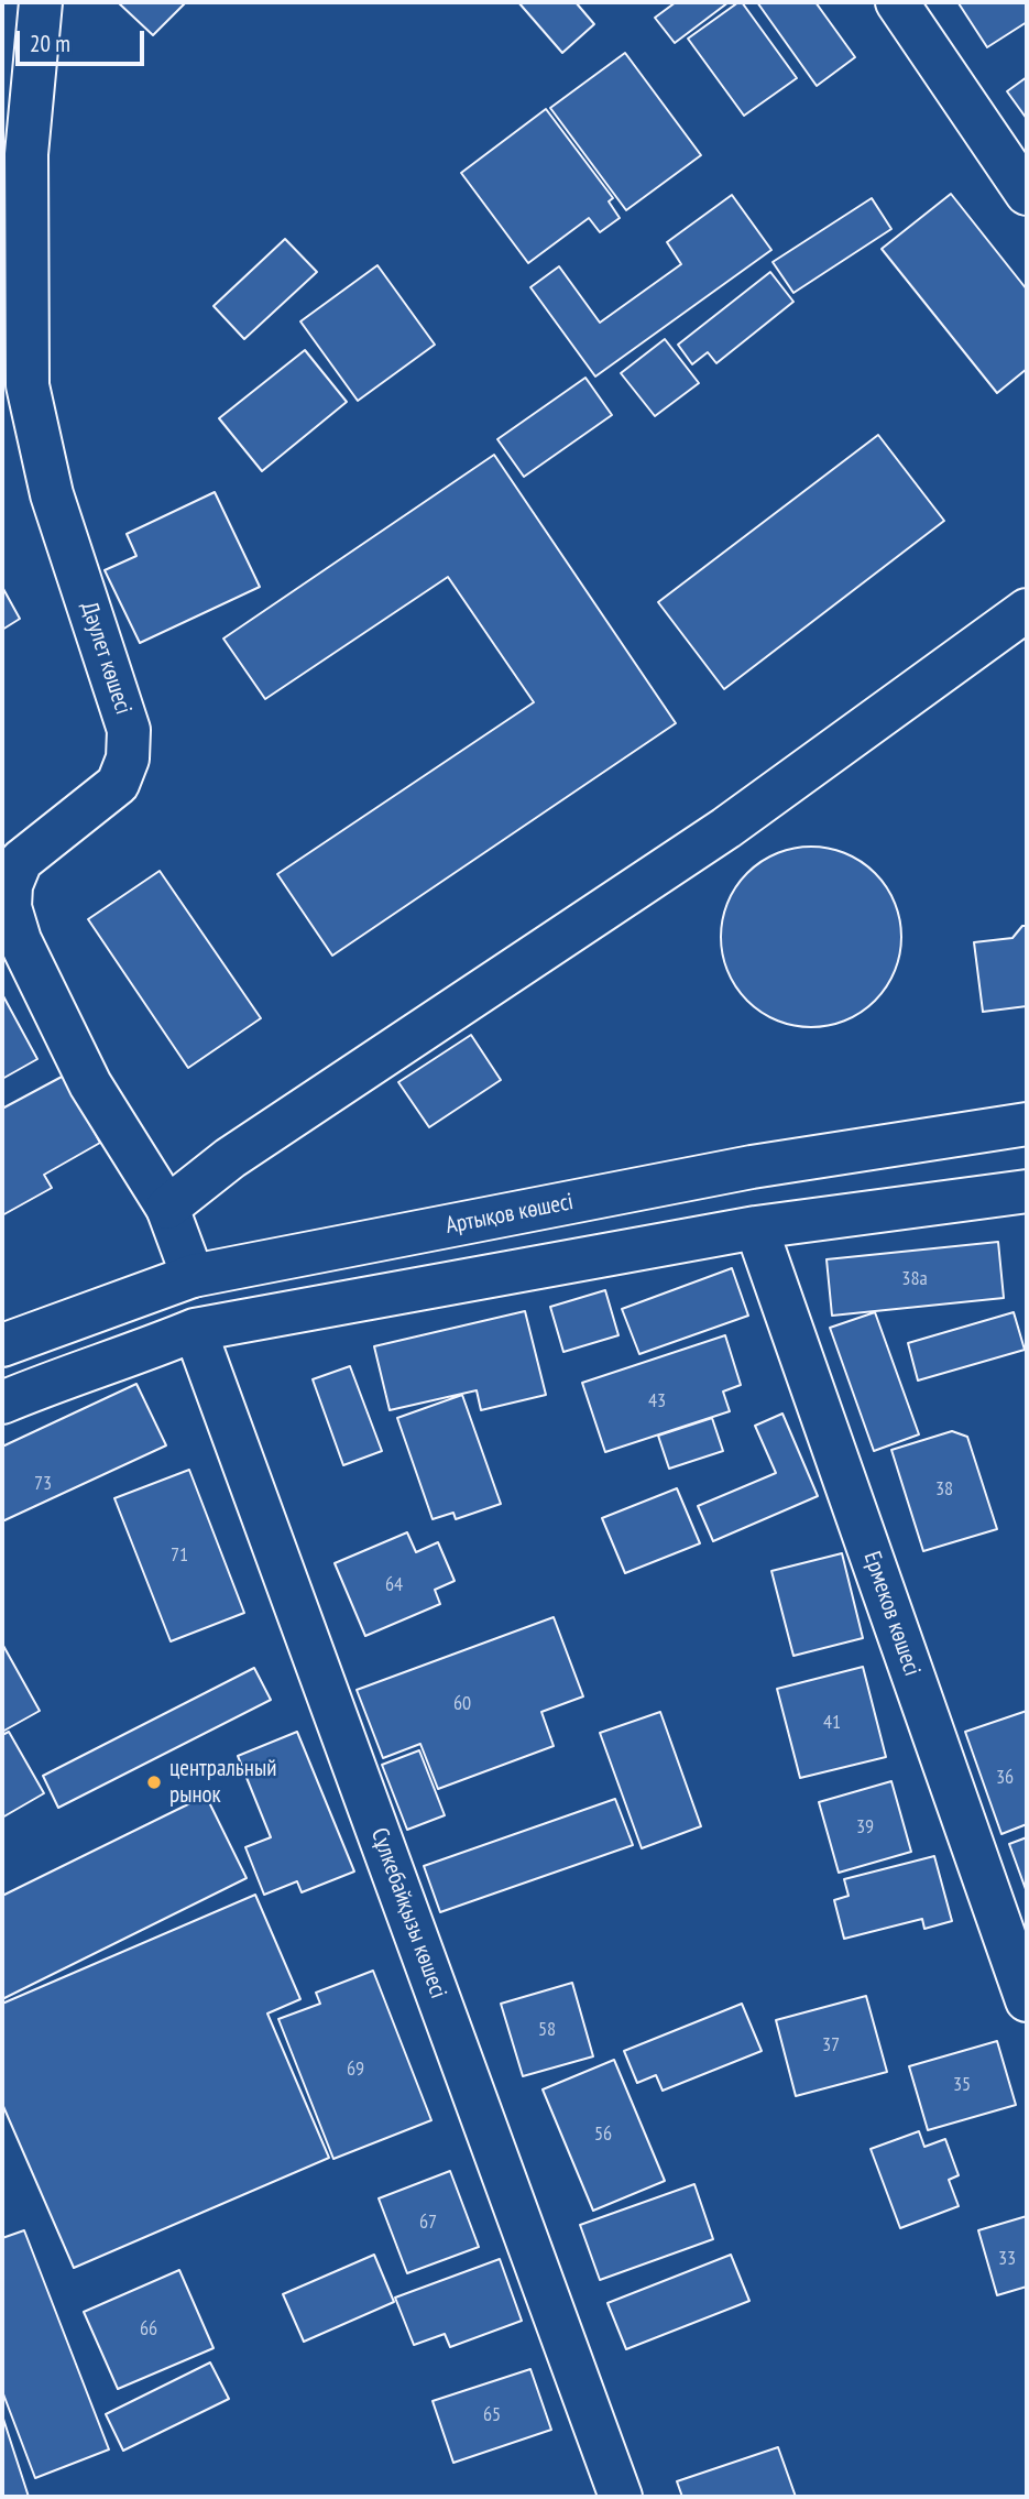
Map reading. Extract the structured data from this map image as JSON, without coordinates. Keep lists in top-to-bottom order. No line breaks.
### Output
{"streets":{"main road":["Дәулет көшесі","Артықов көшесі","Ермеков көшесі","Сұлкебайқызы көшесі"]},"crossings":[["Дәулет көшесі","Артықов көшесі"]],"places":["центральный рынок"],"house_numbers":["38а","43","73","38","71","64","60","41","36","39","58","37","69","35","56","67","33","66","65"],"scale_bar":"20 m"}
